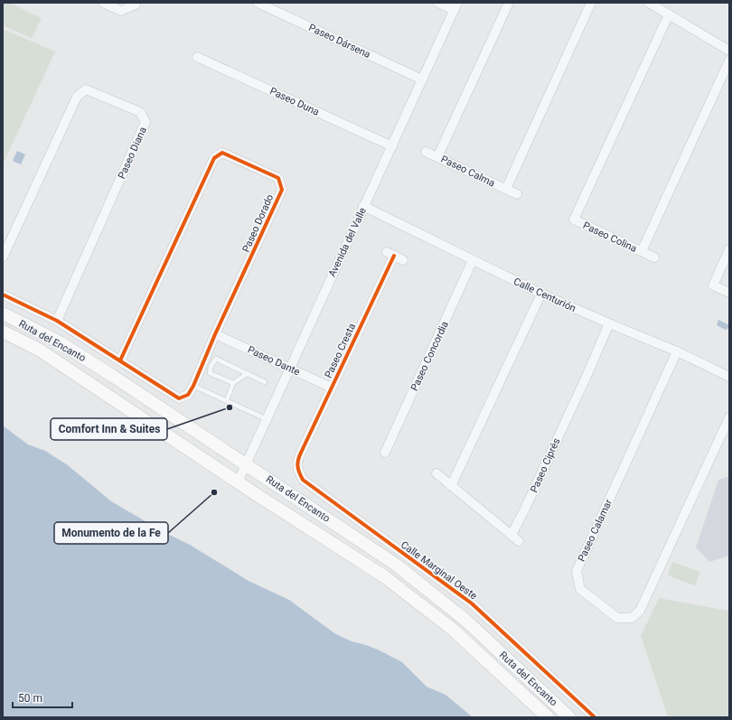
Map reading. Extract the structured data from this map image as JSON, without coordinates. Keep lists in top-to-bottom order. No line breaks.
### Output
{"streets":{"main road":["Ruta del Encanto"],"street":["Paseo Dársena","Paseo Duna","Paseo Diana","Paseo Calma","Paseo Dorado","Paseo Colina","Avenida del Valle","Calle Centurión","Paseo Cresta","Paseo Concordia","Paseo Dante","Paseo Ciprés","Paseo Calamar","Calle Marginal Oeste"]},"crossings":[["Paseo Dársena","Avenida del Valle"],["Paseo Duna","Avenida del Valle"],["Paseo Dorado","Paseo Dante"],["Avenida del Valle","Calle Centurión"],["Avenida del Valle","Ruta del Encanto"],["Avenida del Valle","Paseo Dante"],["Calle Centurión","Paseo Concordia"],["Calle Centurión","Paseo Ciprés"],["Calle Centurión","Paseo Calamar"],["Paseo Cresta","Paseo Dante"],["Paseo Cresta","Calle Marginal Oeste"]],"places":["Comfort Inn & Suites","Monumento de la Fe"],"scale_bar":"50 m"}
